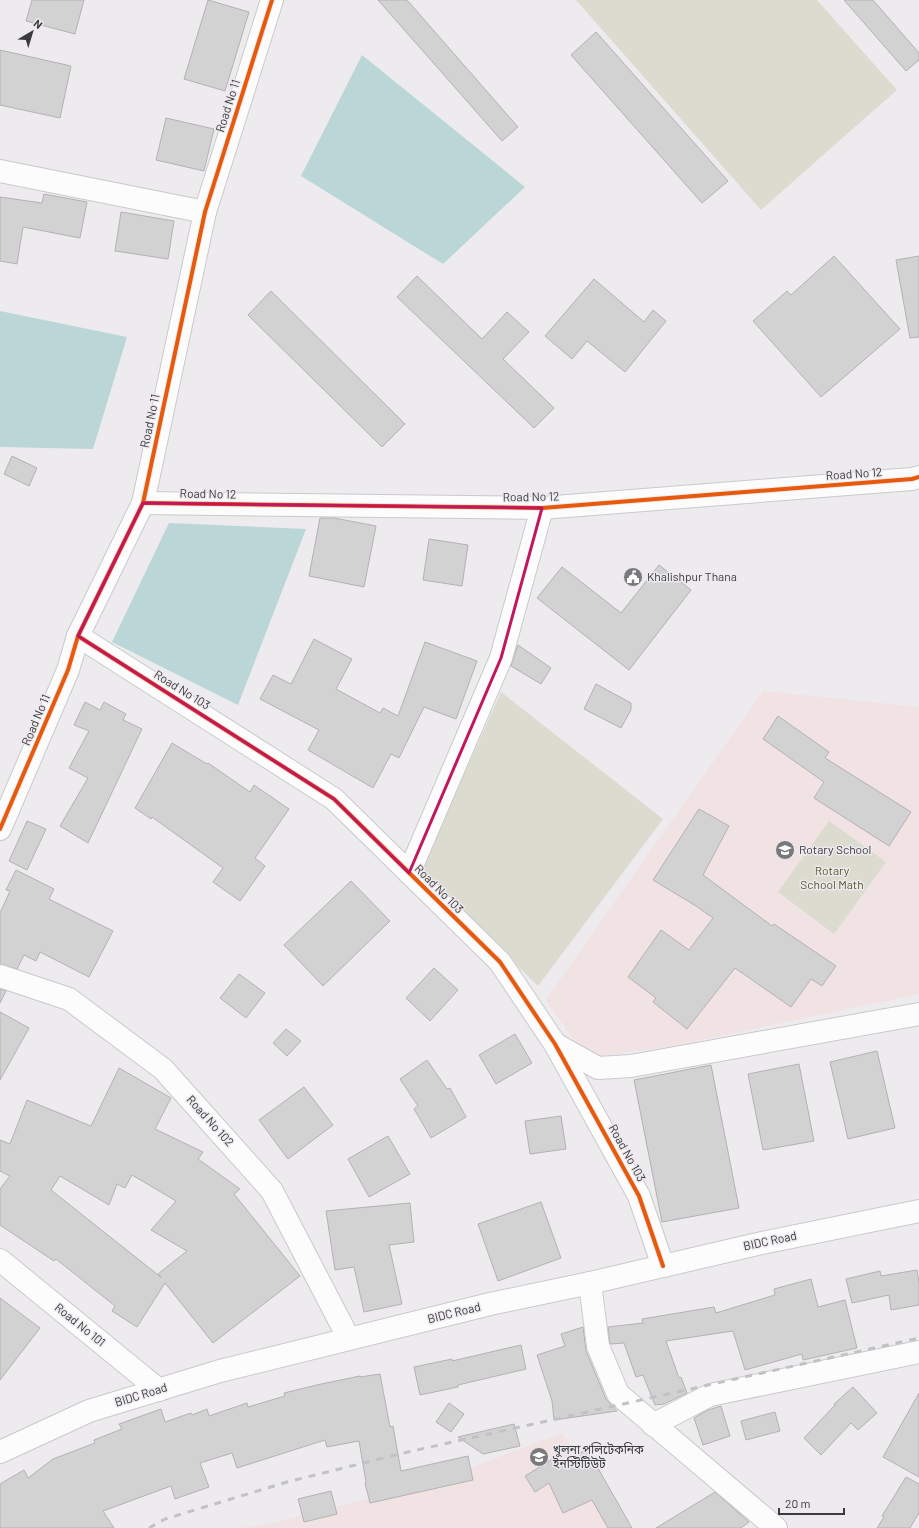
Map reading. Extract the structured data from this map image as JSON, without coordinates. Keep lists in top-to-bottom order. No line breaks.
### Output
{"streets":{"street":["Road No 11","Road No 12","Road No 103","Road No 102","BIDC Road","Road No 101"]},"crossings":[["Road No 11","Road No 12"],["Road No 11","Road No 103"],["Road No 103","BIDC Road"],["Road No 102","BIDC Road"],["BIDC Road","Road No 101"]],"parks":["Rotary School Math"],"places":{"public building":["Khalishpur Thana"],"school or university":["Rotary School","খুলনা পলিটেকনিক ইনস্টিটিউট"]},"scale_bar":"20 m","north":"top right"}
